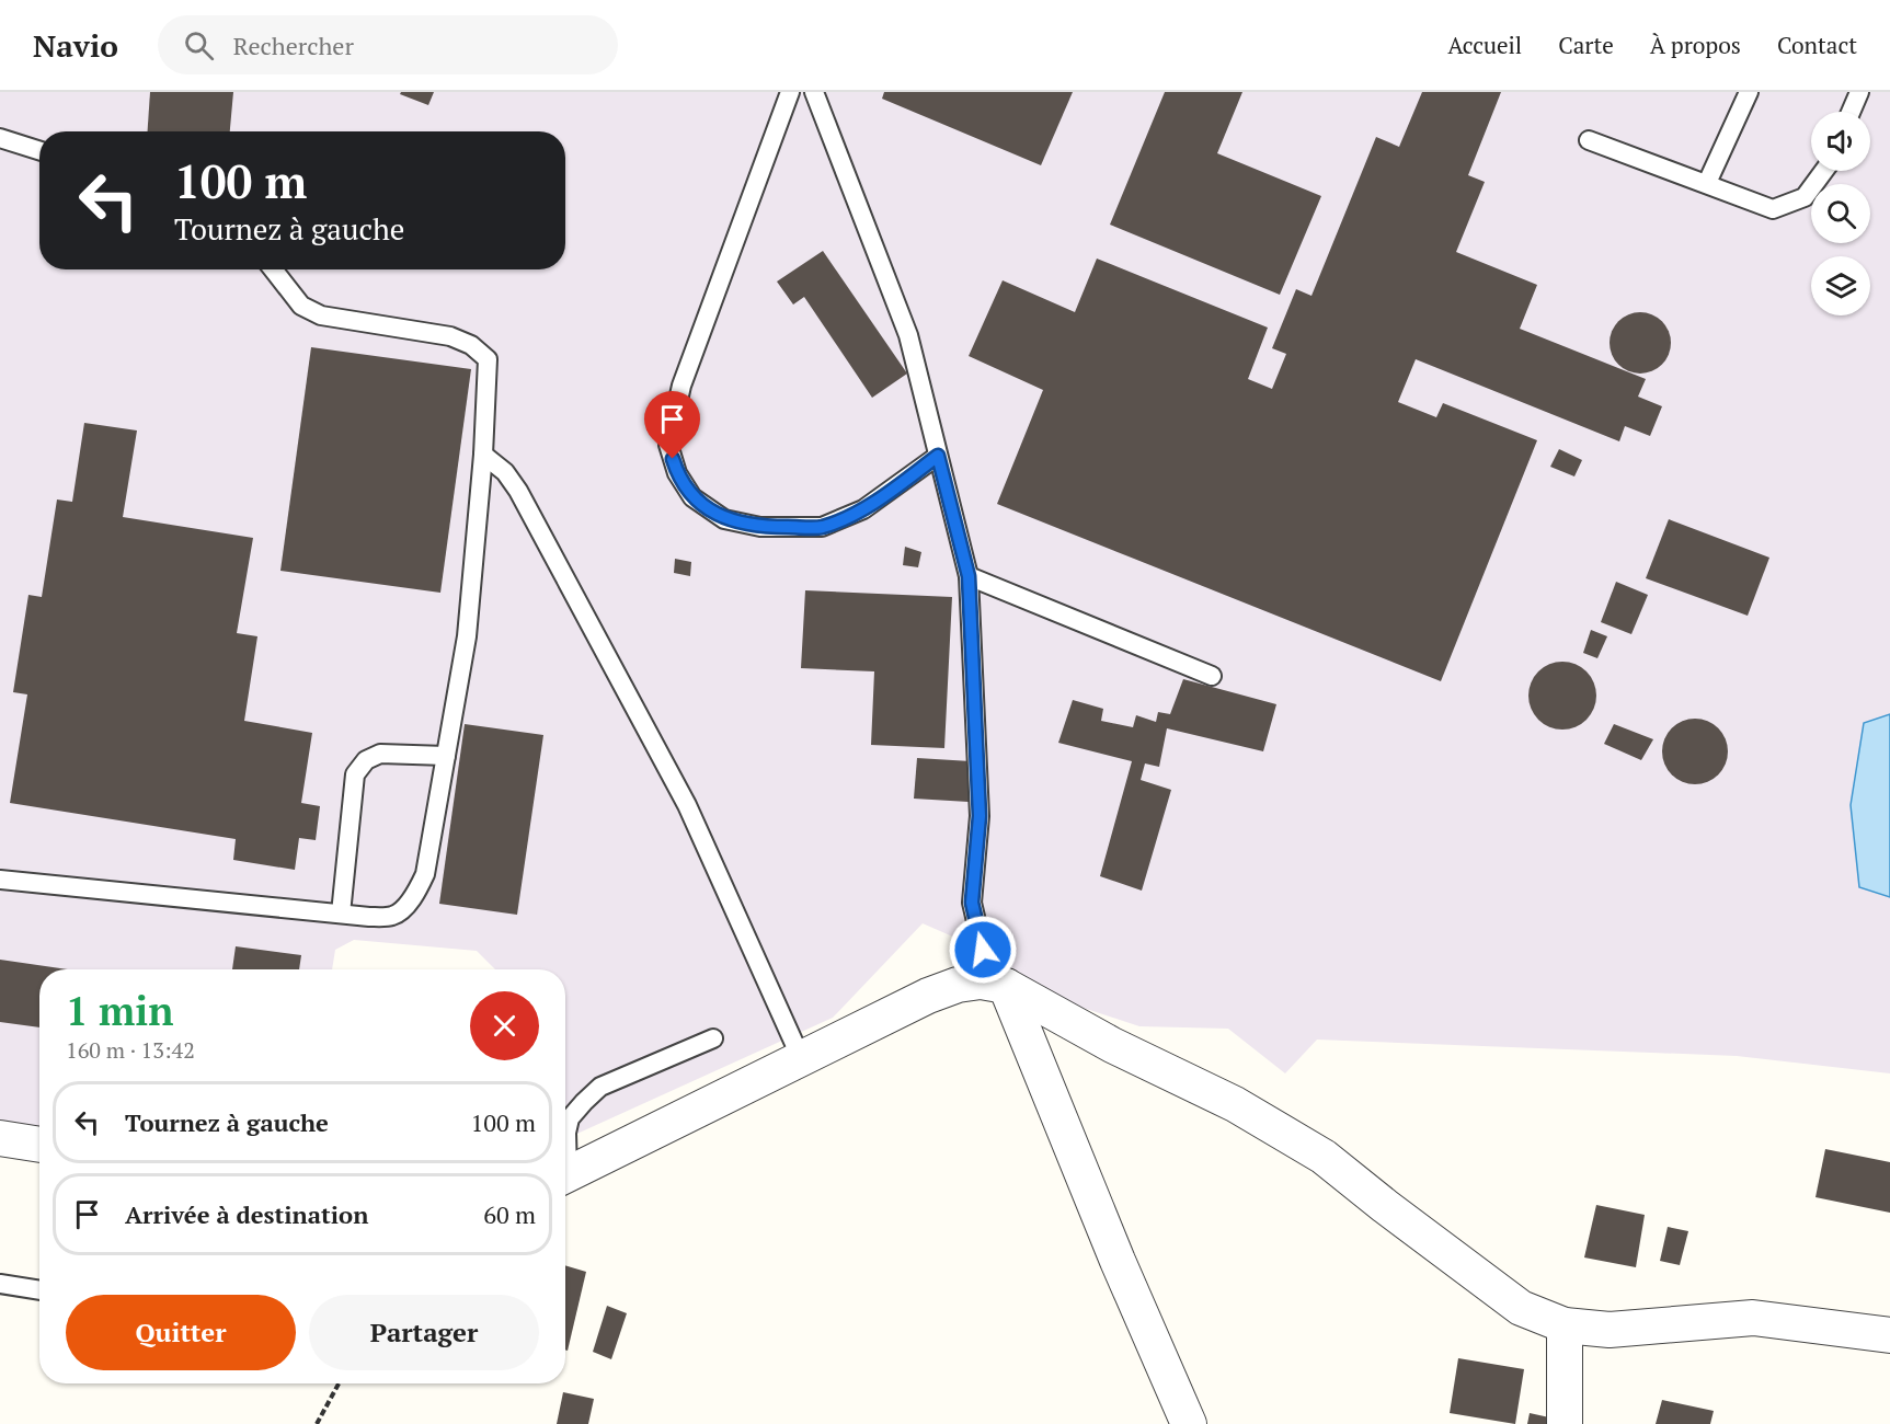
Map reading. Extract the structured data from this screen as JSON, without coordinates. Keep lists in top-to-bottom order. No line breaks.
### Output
{"page":{"header":"Navio","search":"Rechercher","nav":["Accueil","Carte","À propos","Contact"],"turn":["100 m","Tournez à gauche"],"heading":["1 min","160 m · 13:42"],"list":[{"name":"Tournez à gauche","value":"100 m"},{"name":"Arrivée à destination","value":"60 m"}],"buttons":["Quitter","Partager"]}}
